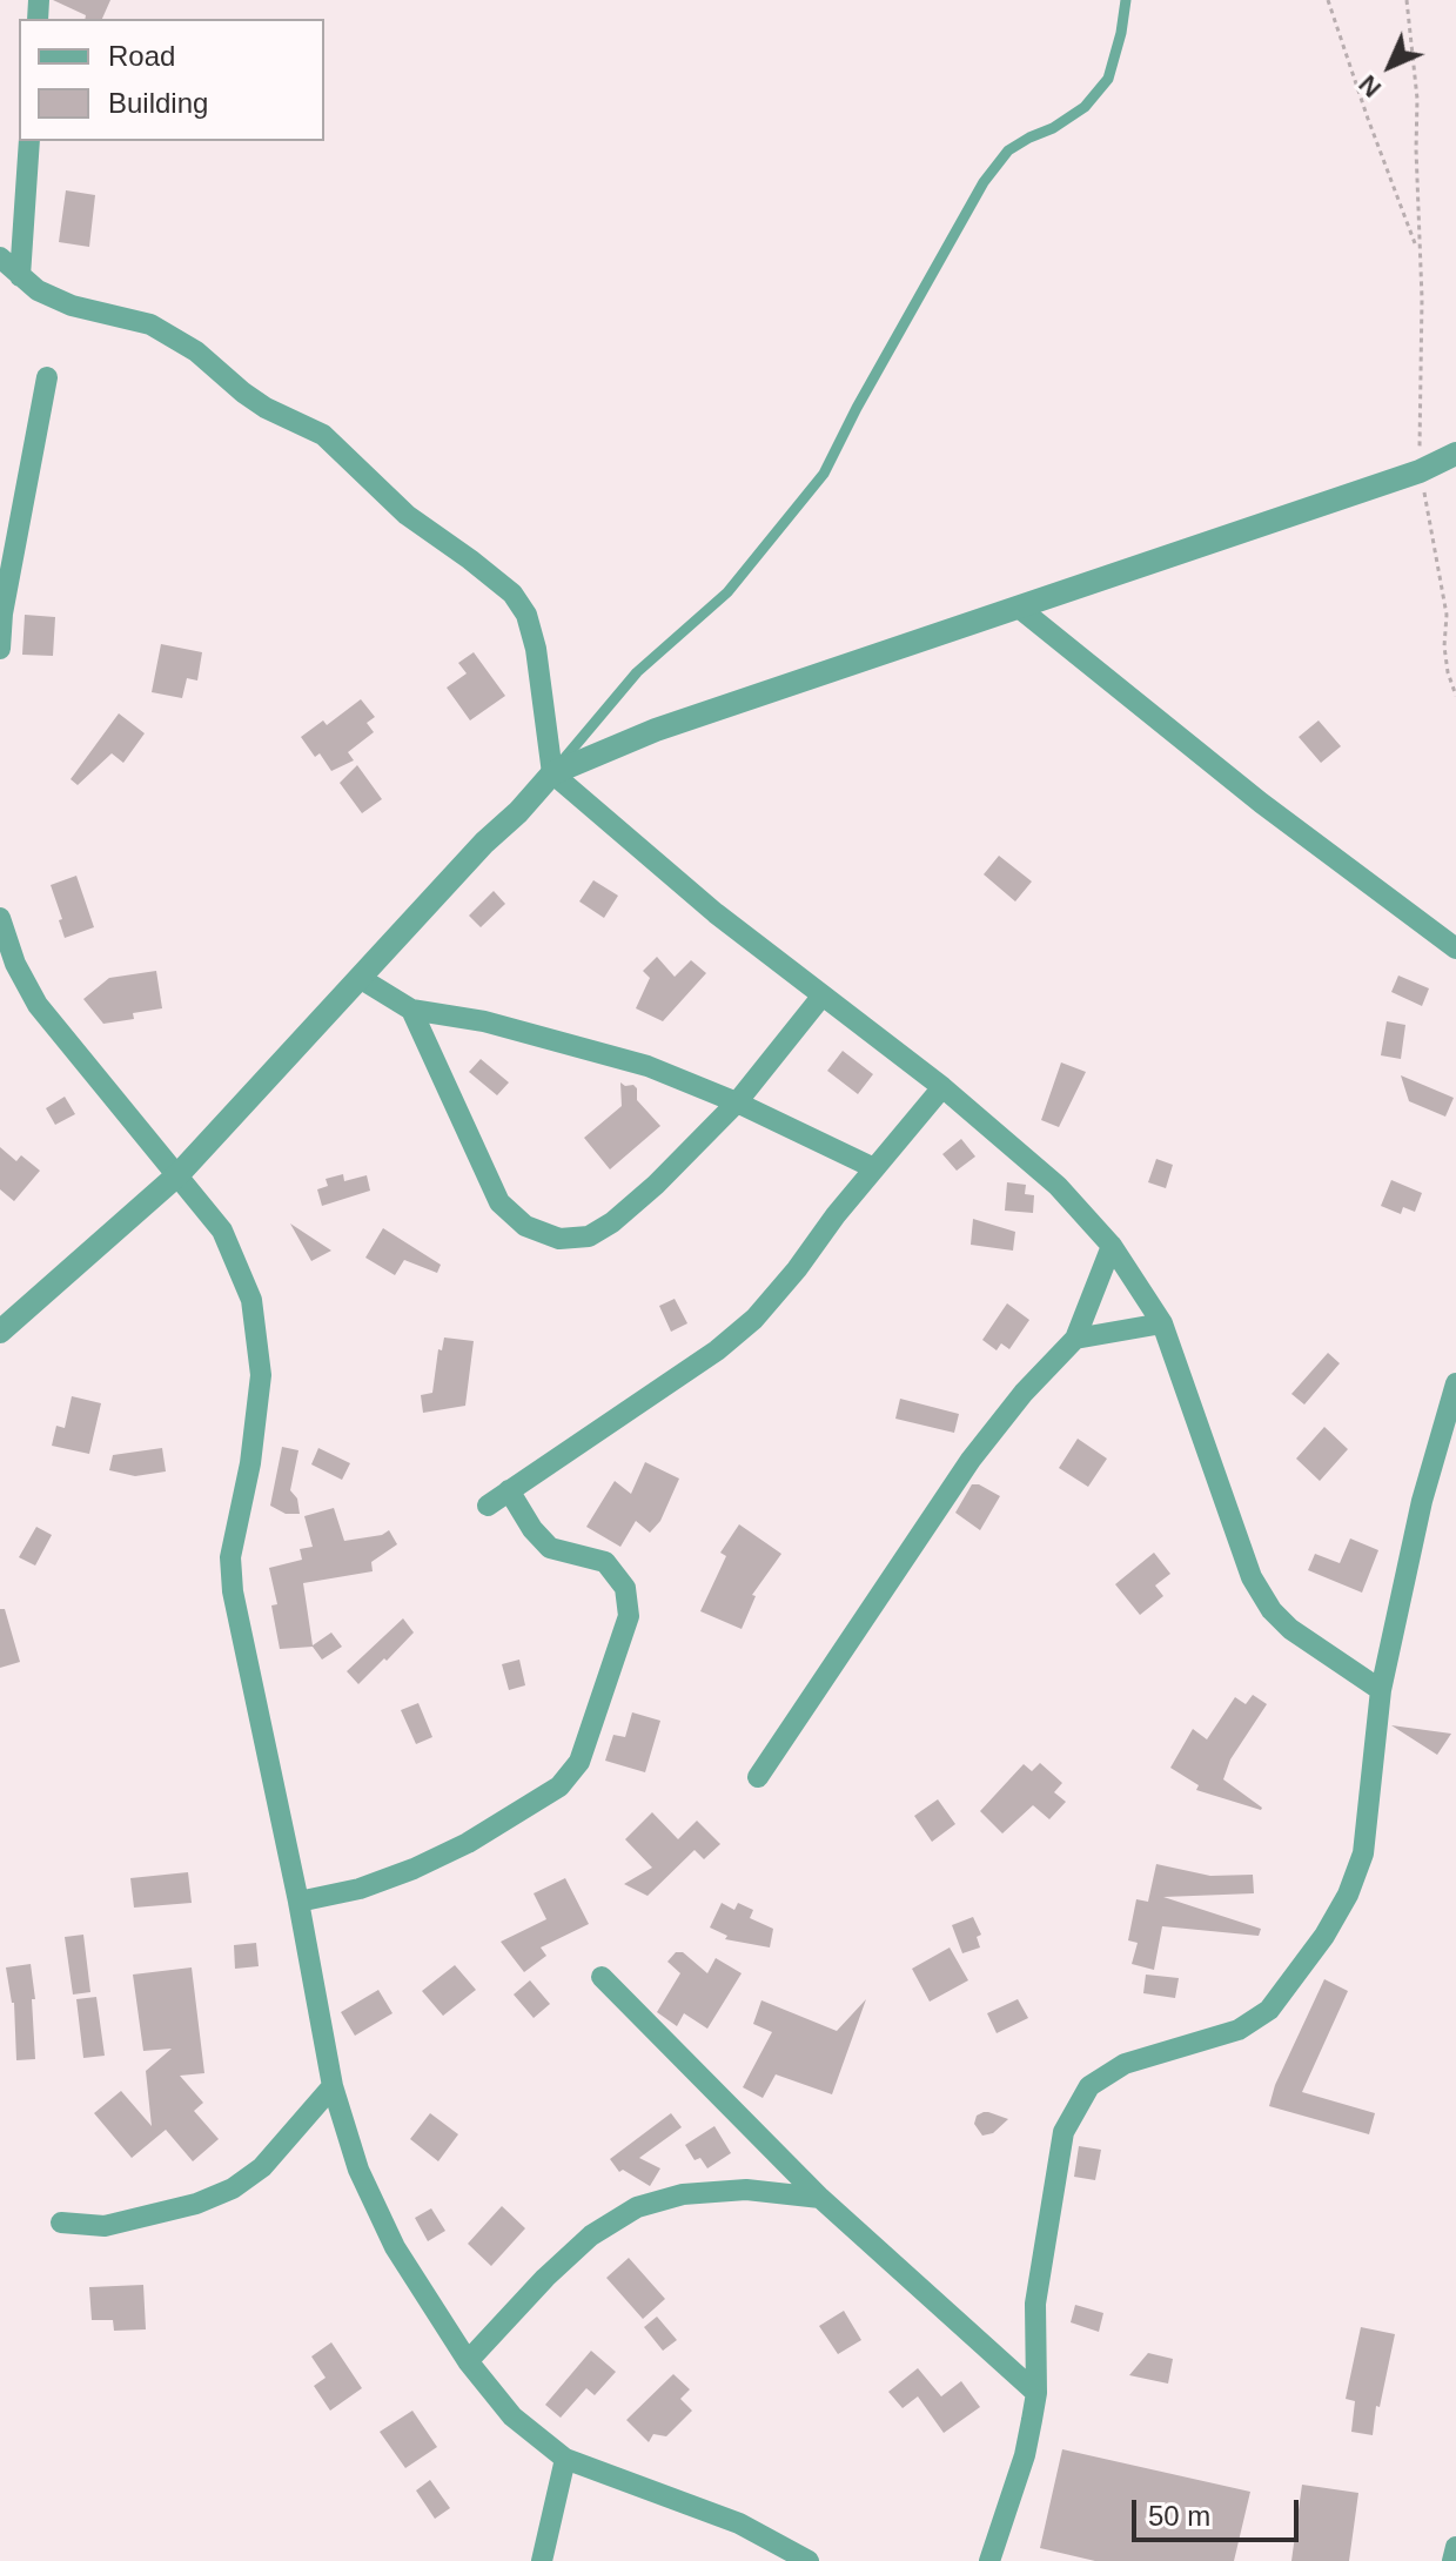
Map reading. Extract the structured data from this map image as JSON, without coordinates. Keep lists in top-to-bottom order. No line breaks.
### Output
{"legend":["Road","Building"],"scale_bar":"50 m","north":"bottom left"}
